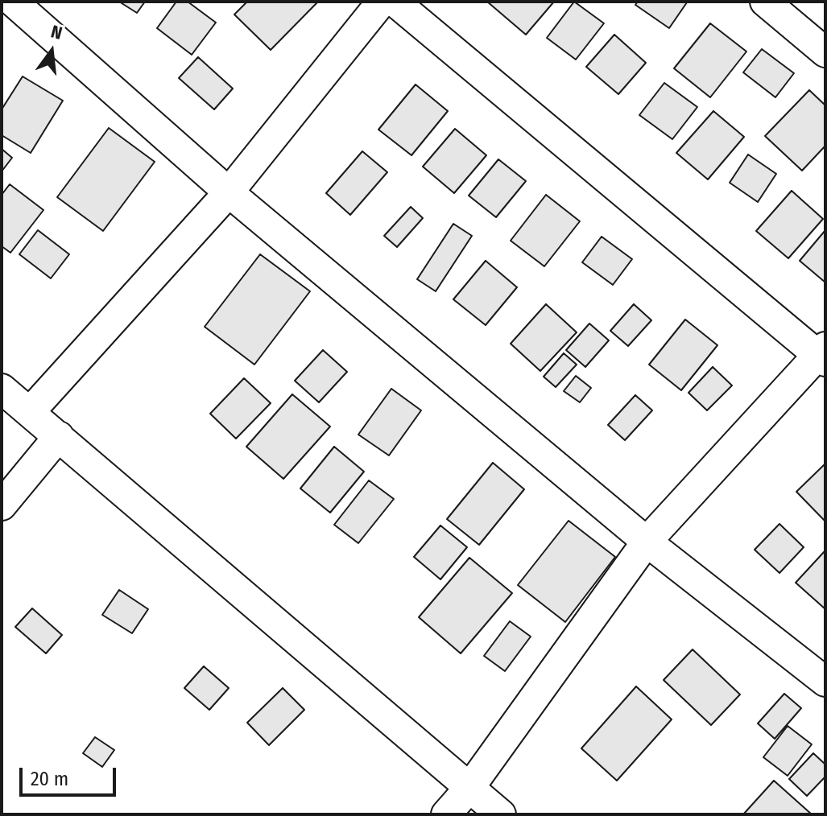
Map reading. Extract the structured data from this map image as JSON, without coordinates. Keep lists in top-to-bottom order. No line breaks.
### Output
{"scale_bar":"20 m","north":"top"}
